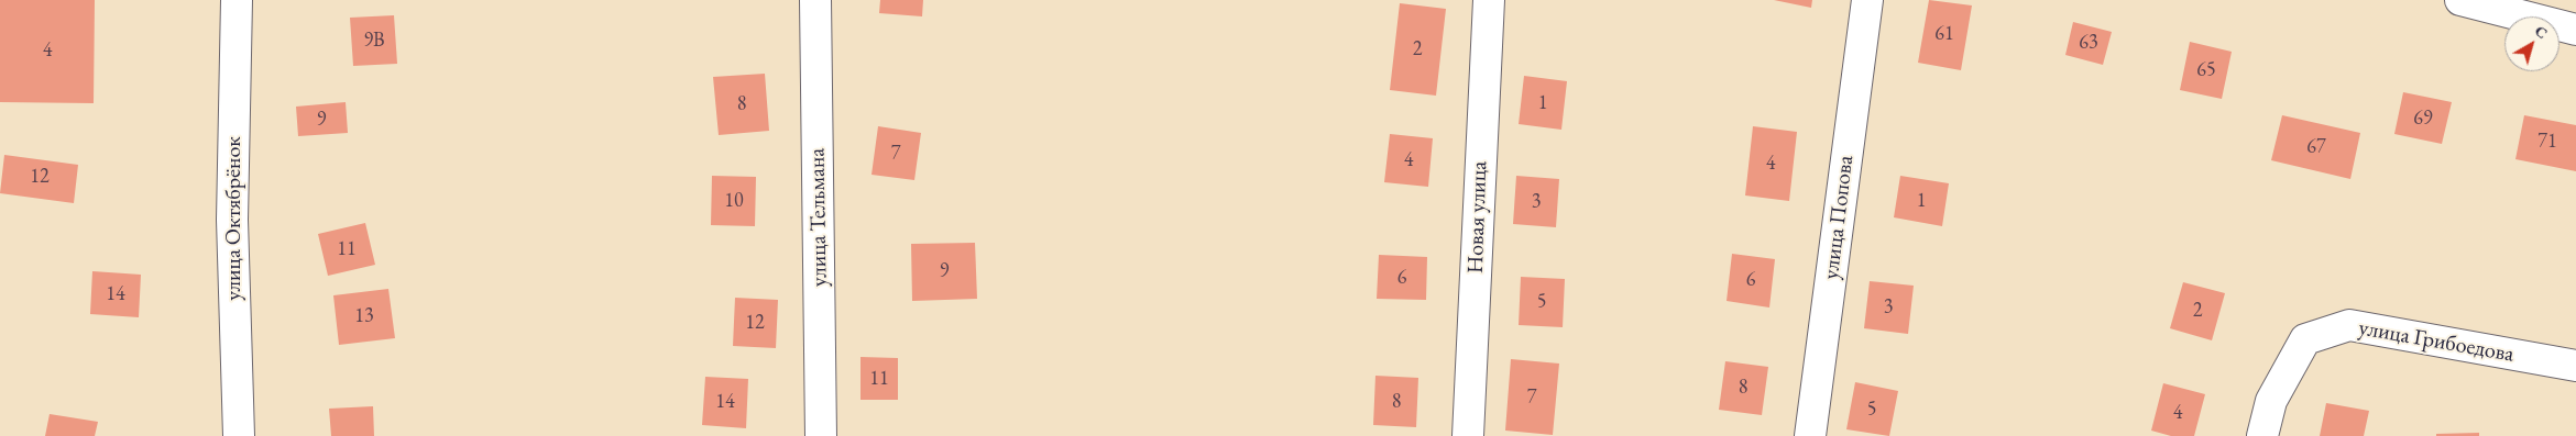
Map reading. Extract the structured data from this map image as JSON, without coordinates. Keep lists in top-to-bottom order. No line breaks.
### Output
{"streets":{"street":["улица Тельмана","Новая улица","улица Попова","улица Октябрёнок","улица Грибоедова"]},"house_numbers":["61","9В","63","2","4","65","1","8","69","9","71","67","7","4","4","12","10","1","3","11","9","6","6","14","5","3","2","13","12","11","8","7","14","8","5","4"],"north":"top right"}
